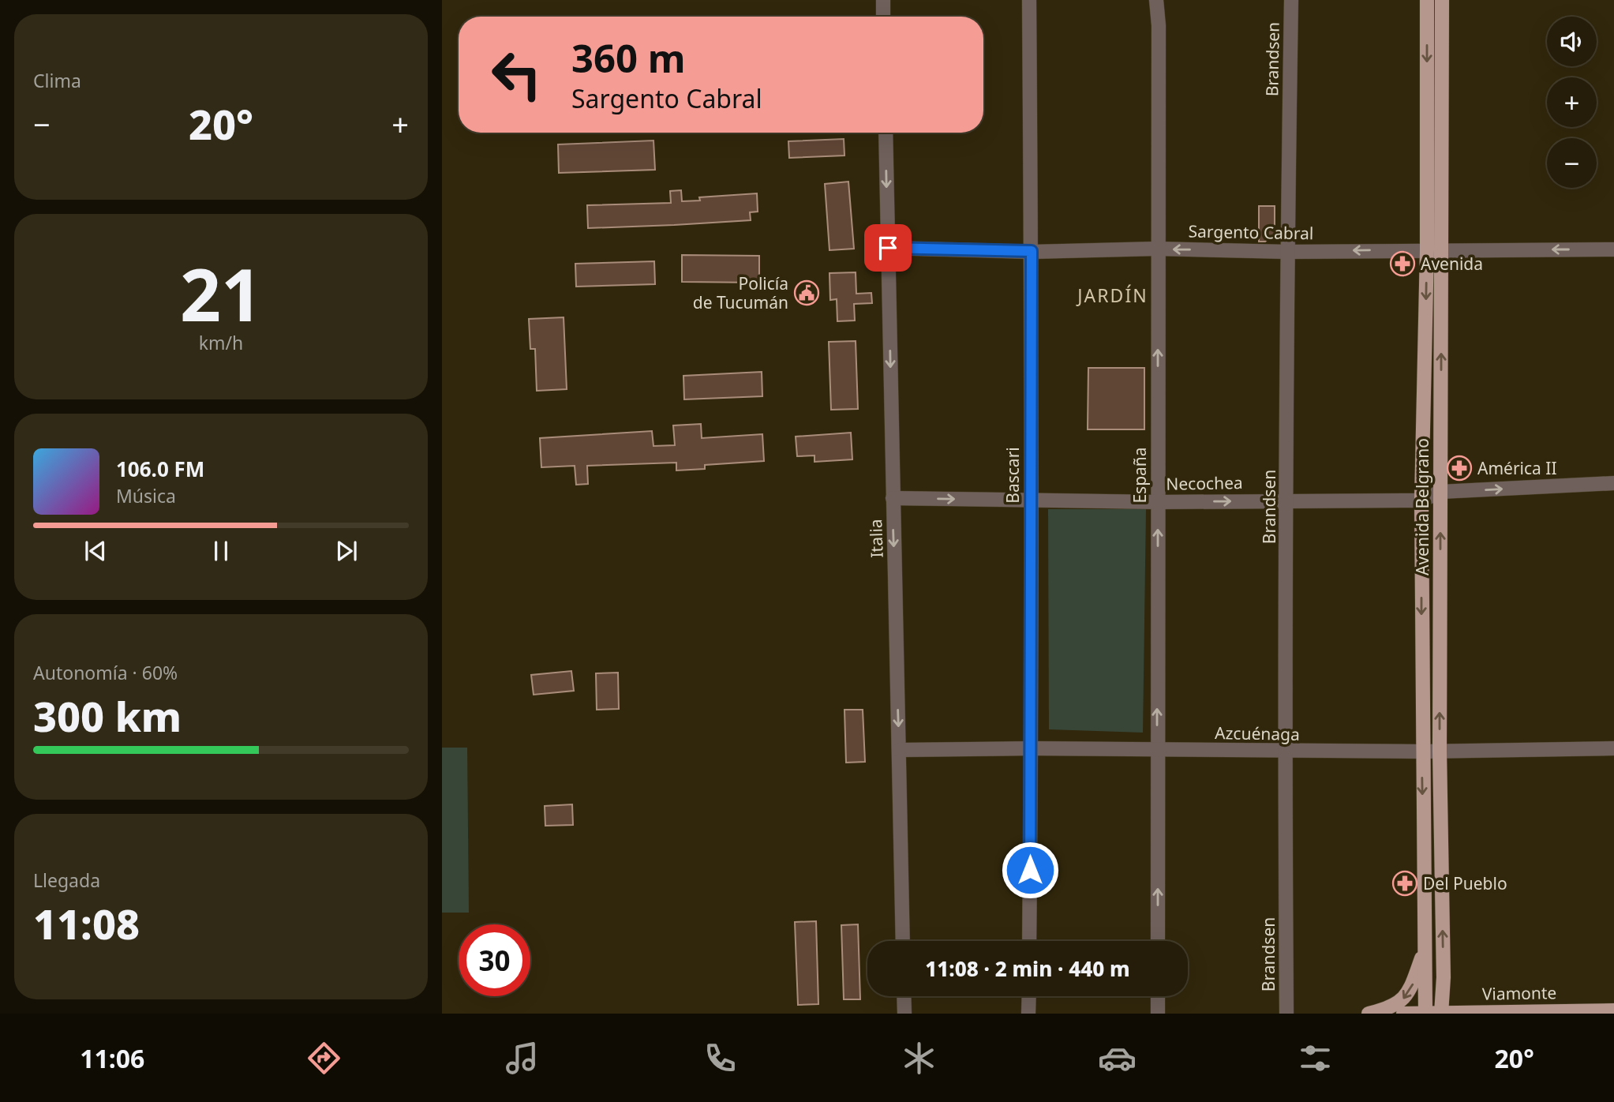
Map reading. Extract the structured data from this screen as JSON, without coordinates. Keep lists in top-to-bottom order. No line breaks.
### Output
{"streets":{"main road":["Avenida Belgrano","Viamonte"],"street":["Brandsen","Sargento Cabral","Bascari","España","Necochea","Italia","Azcuénaga"]},"crossings":[["Brandsen","Sargento Cabral"],["Brandsen","Necochea"],["Brandsen","Azcuénaga"],["Sargento Cabral","Bascari"],["Sargento Cabral","España"],["Sargento Cabral","Avenida Belgrano"],["Sargento Cabral","Italia"],["Bascari","Necochea"],["Bascari","Azcuénaga"],["España","Necochea"],["España","Azcuénaga"],["Necochea","Avenida Belgrano"],["Necochea","Italia"],["Avenida Belgrano","Azcuénaga"],["Avenida Belgrano","Viamonte"],["Italia","Azcuénaga"]],"one_way":["Sargento Cabral","España","Necochea","Italia"],"districts":["JARDÍN"],"places":{"pharmacy":["Avenida","América II","Del Pueblo"],"public building":["Policía de Tucumán"]},"page":{"tile":["Clima",["21","km/h"],["Autonomía · 60%","300 km"],["Llegada","11:08"]],"map_buttons":["+","−"],"turn":["360 m","Sargento Cabral"],"heat":["−","20°","+"],"song":["106.0 FM","Música"],"limit":"30","trip":"11:08 · 2 min · 440 m","tabs":["11:06","20°"]}}
